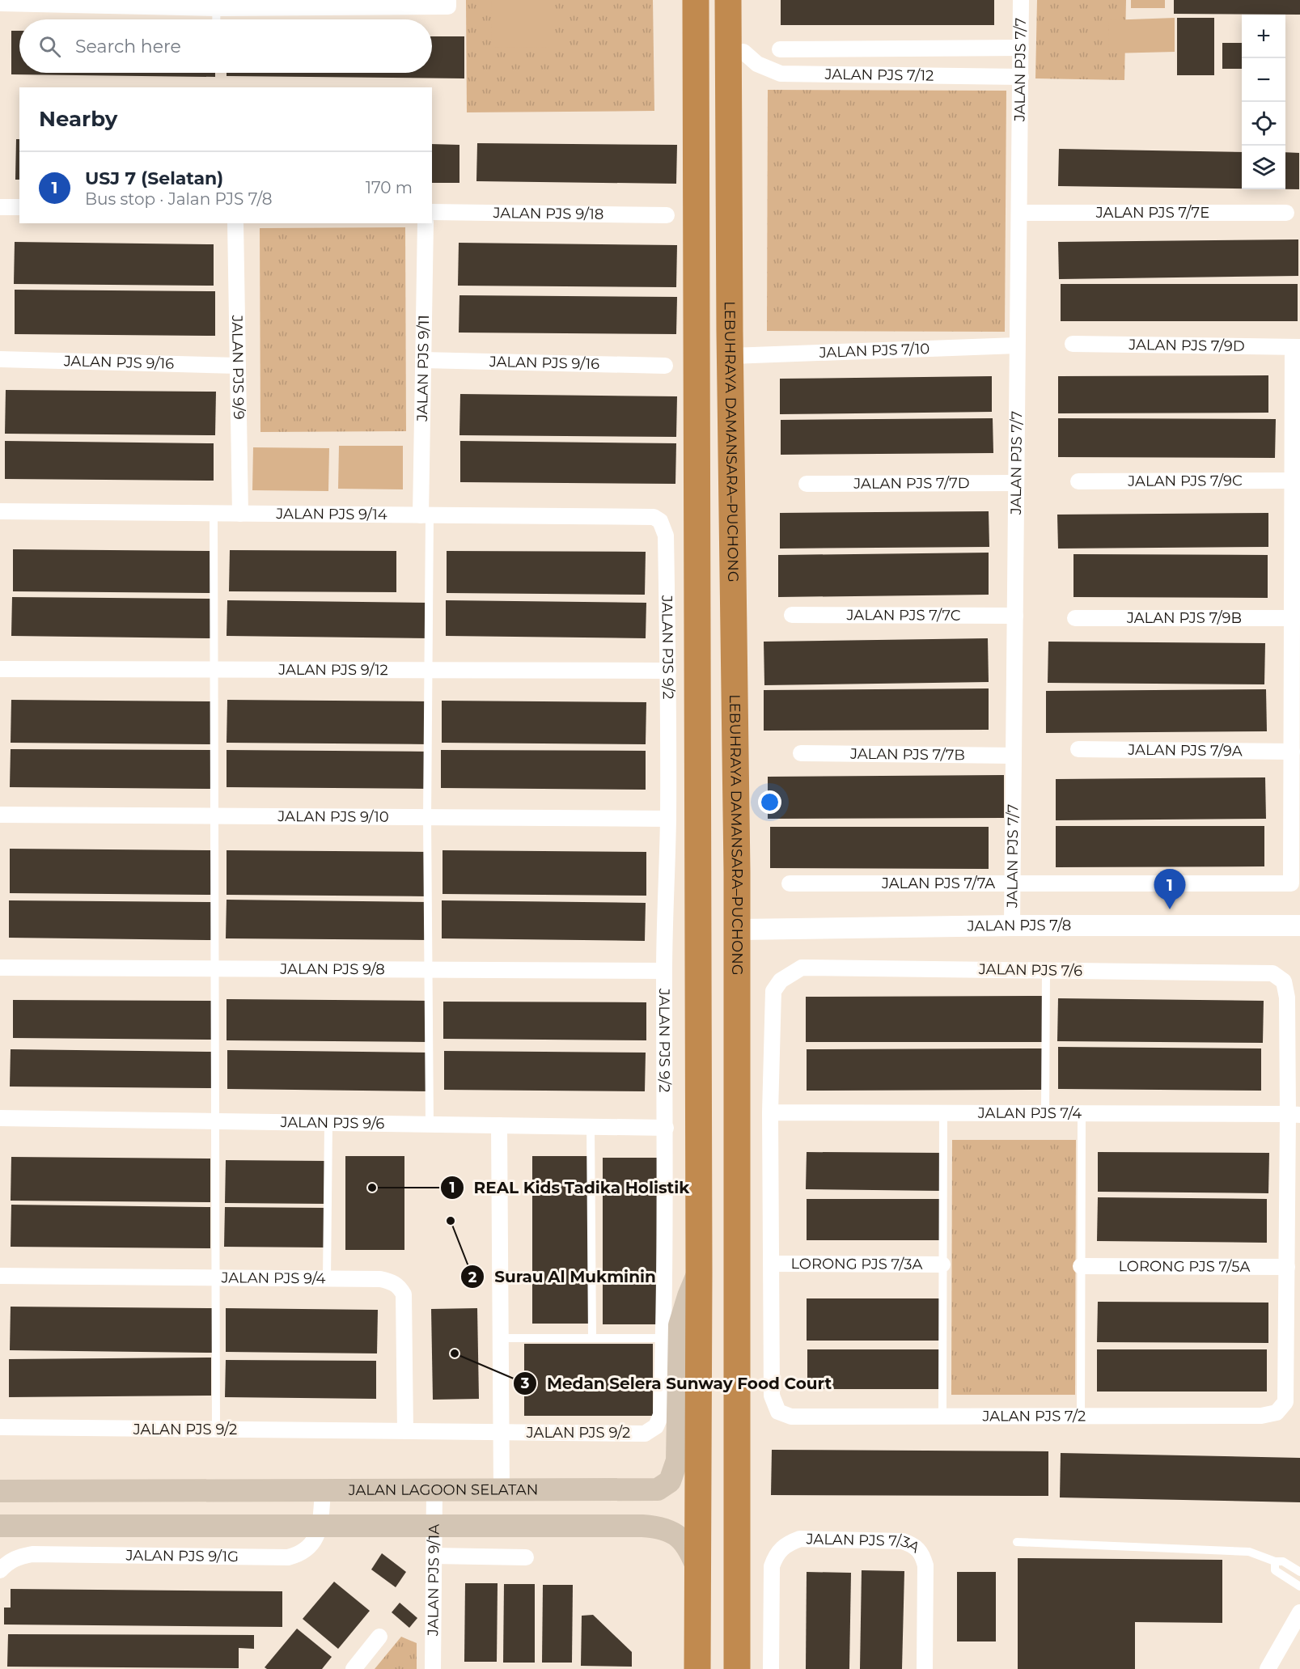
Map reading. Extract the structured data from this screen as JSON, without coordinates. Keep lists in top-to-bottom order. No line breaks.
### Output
{"streets":{"highway":["LEBUHRAYA DAMANSARA–PUCHONG"],"main road":["JALAN LAGOON SELATAN"],"street":["JALAN PJS 7/7","JALAN PJS 7/12","JALAN PJS 7/7E","JALAN PJS 9/18","JALAN PJS 7/9D","JALAN PJS 7/10","JALAN PJS 9/16","JALAN PJS 9/9","JALAN PJS 9/11","JALAN PJS 7/9C","JALAN PJS 7/7D","JALAN PJS 9/14","JALAN PJS 7/7C","JALAN PJS 7/9B","JALAN PJS 9/2","JALAN PJS 9/12","JALAN PJS 7/9A","JALAN PJS 7/7B","JALAN PJS 9/10","JALAN PJS 7/7A","JALAN PJS 7/8","JALAN PJS 9/8","JALAN PJS 7/6","JALAN PJS 7/4","JALAN PJS 9/6","LORONG PJS 7/3A","LORONG PJS 7/5A","JALAN PJS 9/4","JALAN PJS 7/2","JALAN PJS 7/3A","JALAN PJS 9/1G","JALAN PJS 9/1A"]},"crossings":[["JALAN PJS 7/7","JALAN PJS 7/12"],["JALAN PJS 7/7","JALAN PJS 7/7E"],["JALAN PJS 7/7","JALAN PJS 7/10"],["JALAN PJS 7/7","JALAN PJS 7/7D"],["JALAN PJS 7/7","JALAN PJS 7/7C"],["JALAN PJS 7/7","JALAN PJS 7/7B"],["JALAN PJS 7/7","JALAN PJS 7/7A"],["JALAN PJS 7/7","JALAN PJS 7/8"],["JALAN PJS 7/10","LEBUHRAYA DAMANSARA–PUCHONG"],["JALAN PJS 9/16","JALAN PJS 9/9"],["JALAN PJS 9/16","JALAN PJS 9/11"],["JALAN PJS 9/9","JALAN PJS 9/14"],["JALAN PJS 9/11","JALAN PJS 9/14"],["LEBUHRAYA DAMANSARA–PUCHONG","JALAN PJS 7/8"],["JALAN PJS 9/14","JALAN PJS 9/2"],["JALAN PJS 9/2","JALAN PJS 9/12"],["JALAN PJS 9/2","JALAN PJS 9/10"],["JALAN PJS 9/2","JALAN PJS 9/8"],["JALAN PJS 9/2","JALAN PJS 9/6"],["JALAN PJS 9/2","JALAN PJS 9/4"],["JALAN PJS 7/9A","JALAN PJS 7/7A"],["JALAN PJS 7/6","JALAN PJS 7/4"],["JALAN PJS 7/6","JALAN PJS 7/2"],["JALAN PJS 7/4","JALAN PJS 7/2"],["LORONG PJS 7/3A","JALAN PJS 7/2"],["LORONG PJS 7/5A","JALAN PJS 7/2"],["JALAN LAGOON SELATAN","JALAN PJS 9/1G"],["JALAN LAGOON SELATAN","JALAN PJS 9/1A"]],"places":["REAL Kids Tadika Holistik","Surau Al Mukminin","Medan Selera Sunway Food Court"],"page":{"map_buttons":["+","−"],"search":"Search here","heading":"Nearby","list":[{"mark":"1","name":"USJ 7 (Selatan)","note":"Bus stop · Jalan PJS 7/8","value":"170 m"}],"pins":"1"}}
